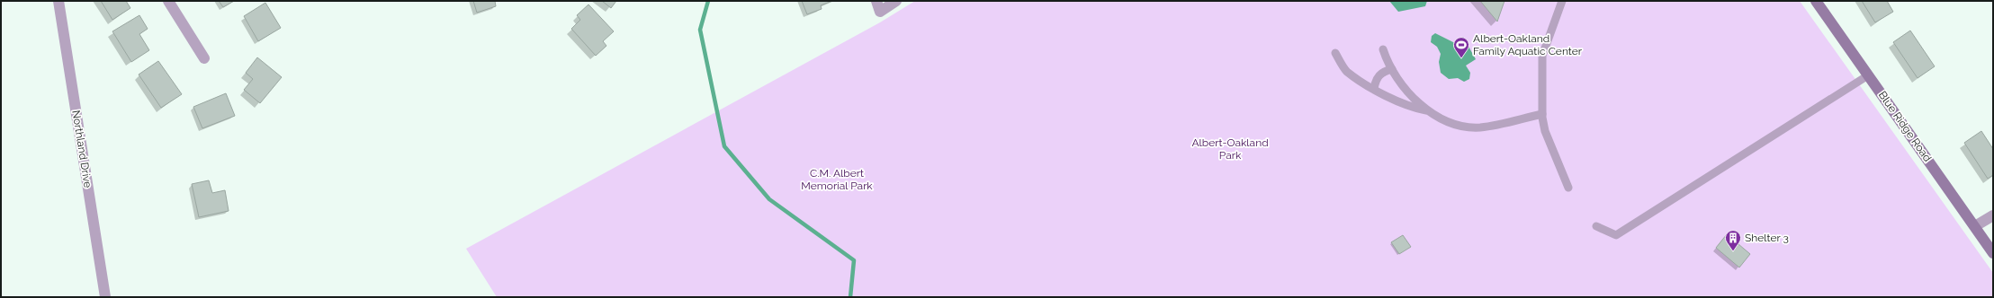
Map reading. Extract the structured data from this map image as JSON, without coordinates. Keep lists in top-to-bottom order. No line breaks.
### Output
{"streets":{"street":["Blue Ridge Road","Northland Drive"]},"parks":["Albert-Oakland Park","C.M. Albert Memorial Park"],"places":{"sports":["Albert-Oakland Family Aquatic Center"],"building":["Shelter 3"]}}
